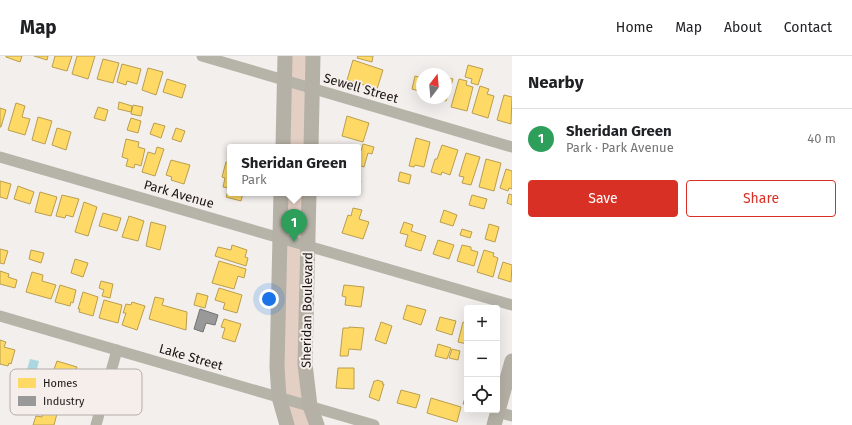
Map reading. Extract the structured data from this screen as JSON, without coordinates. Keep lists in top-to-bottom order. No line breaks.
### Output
{"streets":{"main road":["Sheridan Boulevard"],"street":["Sewell Street","Park Avenue","Lake Street"]},"crossings":[["Park Avenue","Sheridan Boulevard"],["Sheridan Boulevard","Lake Street"]],"legend":["Homes","Industry"],"north":"top","page":{"header":"Map","nav":["Home","Map","About","Contact"],"heading":"Nearby","list":[{"mark":"1","name":"Sheridan Green","note":"Park · Park Avenue","value":"40 m"}],"popup":["Sheridan Green","Park"],"buttons":["Save","Share"],"pins":"1","map_buttons":["+","−"]}}
